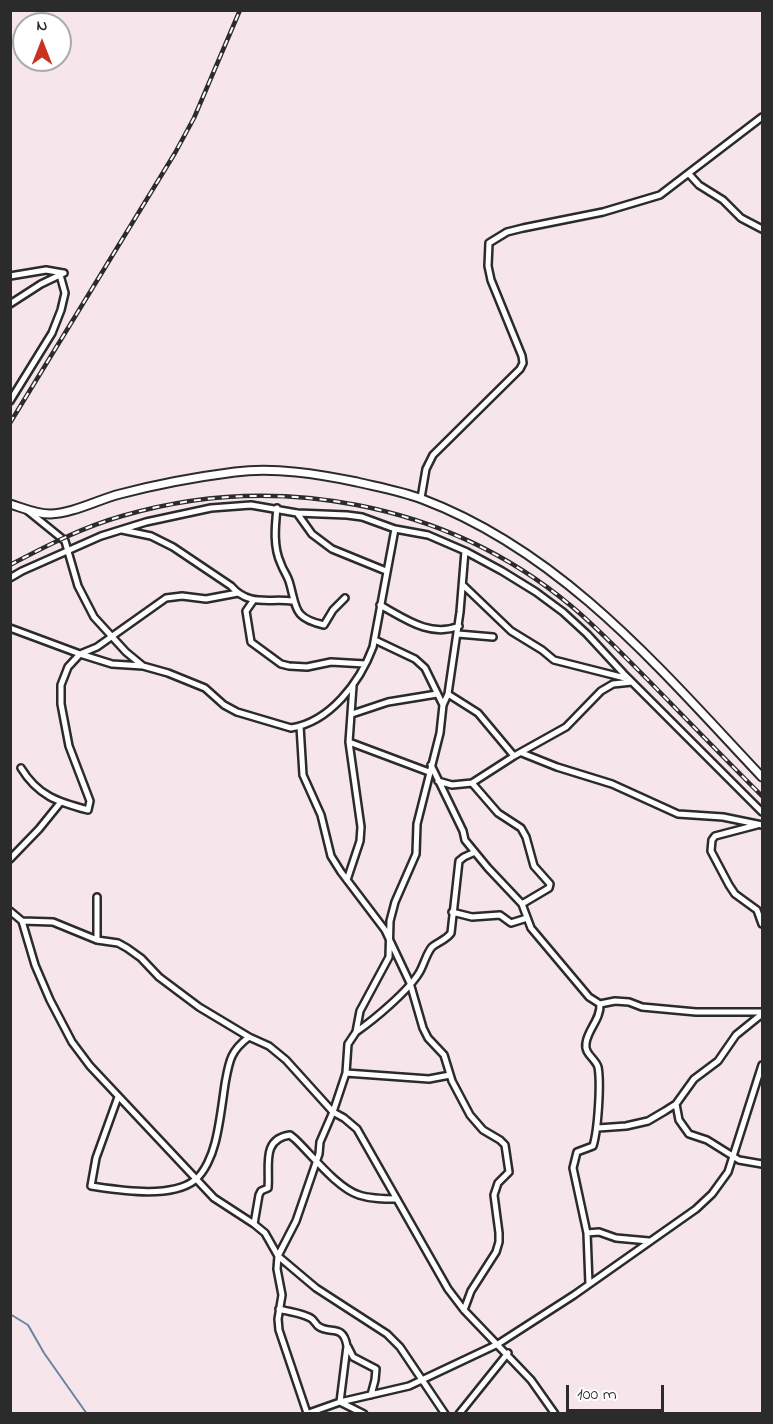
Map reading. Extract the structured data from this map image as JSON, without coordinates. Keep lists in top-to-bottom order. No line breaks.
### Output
{"scale_bar":"100 m","north":"top"}
